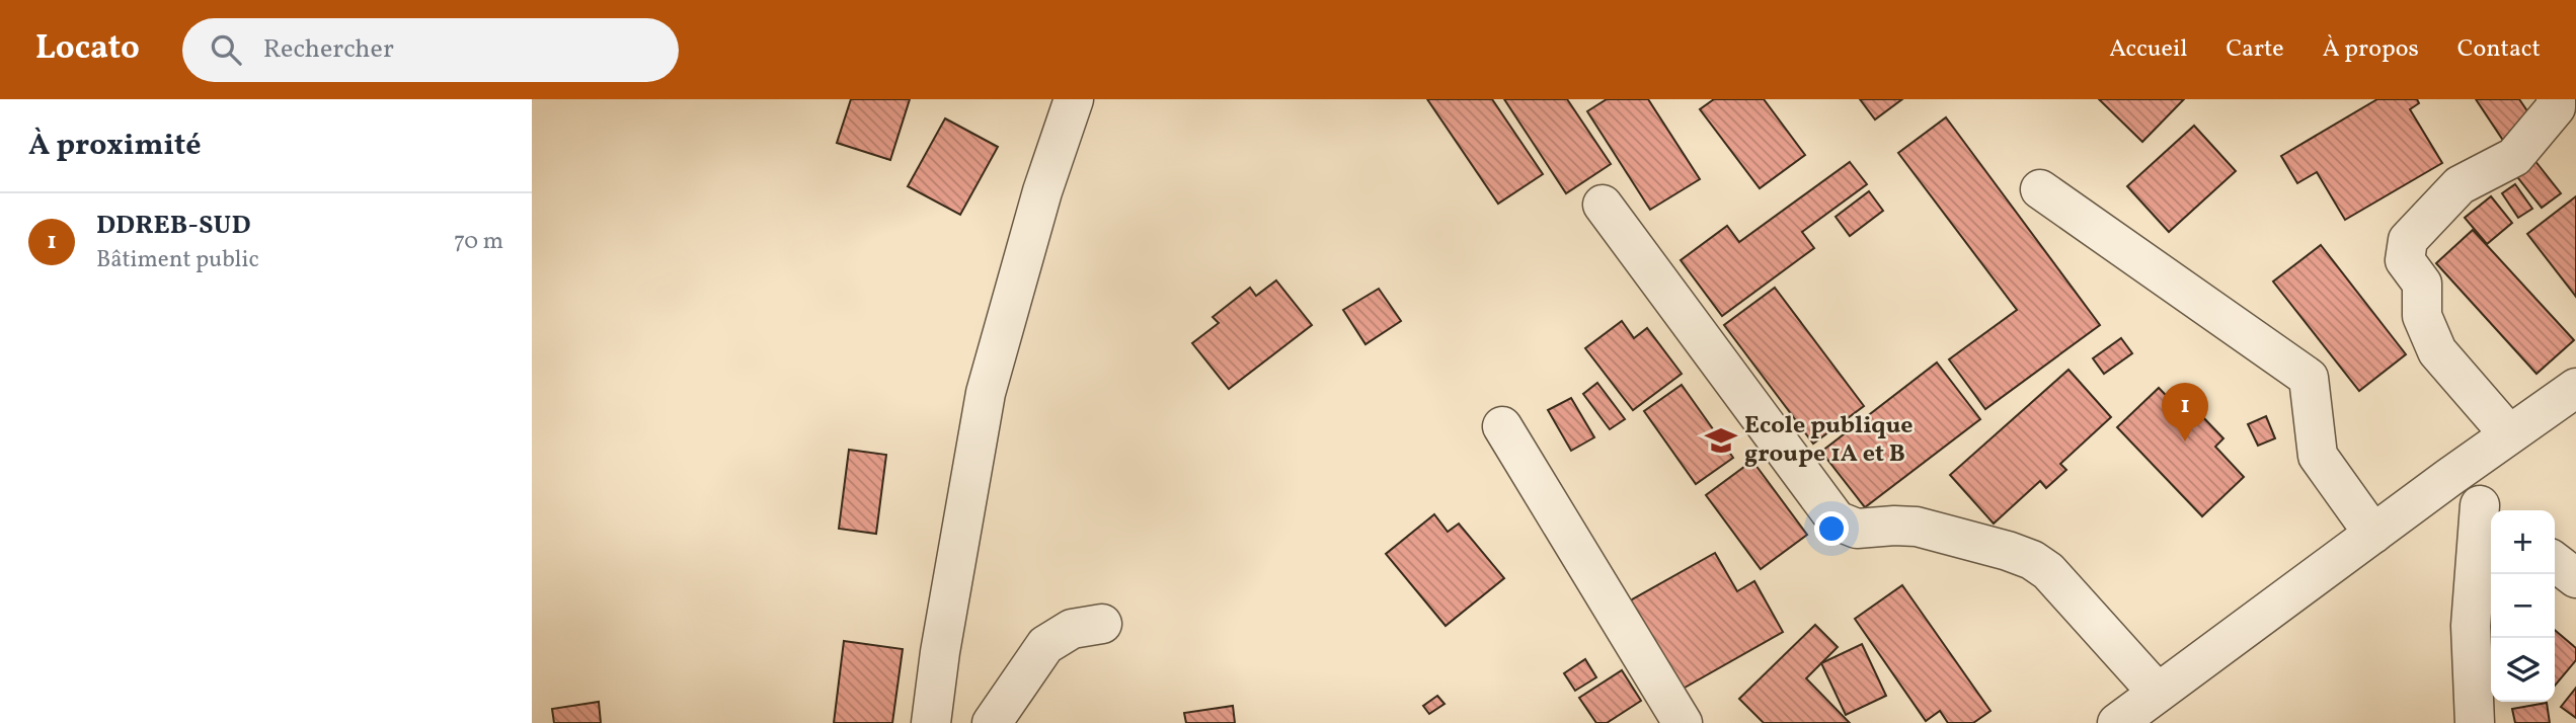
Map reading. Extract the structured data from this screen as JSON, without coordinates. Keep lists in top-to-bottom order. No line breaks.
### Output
{"places":{"school or university":["Ecole publique groupe 1A et B"]},"page":{"header":"Locato","search":"Rechercher","nav":["Accueil","Carte","À propos","Contact"],"heading":"À proximité","list":[{"mark":"1","name":"DDREB-SUD","note":"Bâtiment public","value":"70 m"}],"pins":"1","map_buttons":["+","−"]}}
